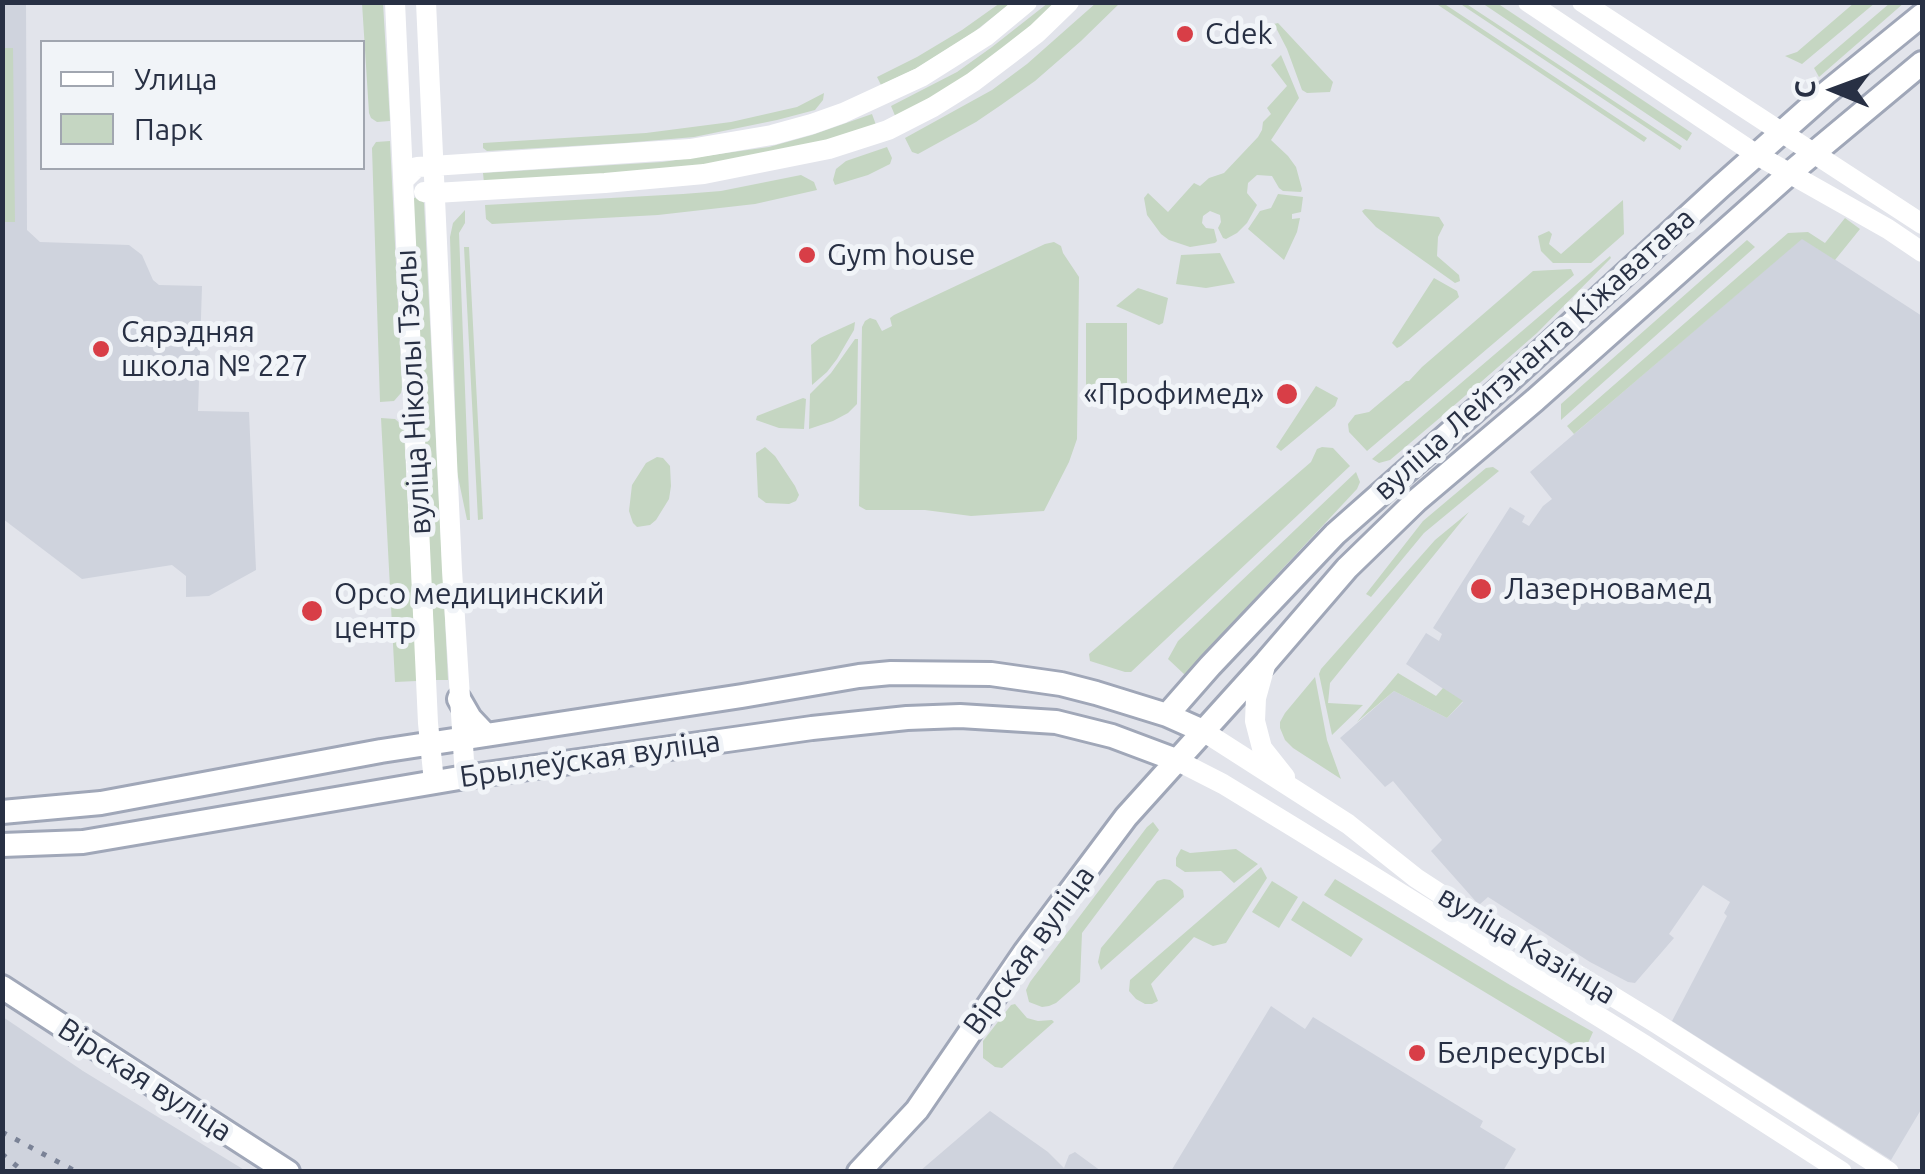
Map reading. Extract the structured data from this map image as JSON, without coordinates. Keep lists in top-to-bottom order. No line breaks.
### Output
{"streets":{"main road":["вуліца Лейтэнанта Кіжаватава","вуліца Ніколы Тэслы","Брылеўская вуліца","вуліца Казінца","Вірская вуліца"]},"crossings":[["вуліца Лейтэнанта Кіжаватава","Брылеўская вуліца"],["вуліца Лейтэнанта Кіжаватава","вуліца Казінца"],["вуліца Лейтэнанта Кіжаватава","Вірская вуліца"],["вуліца Ніколы Тэслы","Брылеўская вуліца"],["Брылеўская вуліца","вуліца Казінца"],["Брылеўская вуліца","Вірская вуліца"],["вуліца Казінца","Вірская вуліца"]],"places":["Cdek","Gym house","Сярэдняя школа № 227","«Профимед»","Лазерновамед","Орсо медицинский центр","Белресурсы"],"legend":["Улица","Парк"],"north":"left"}
